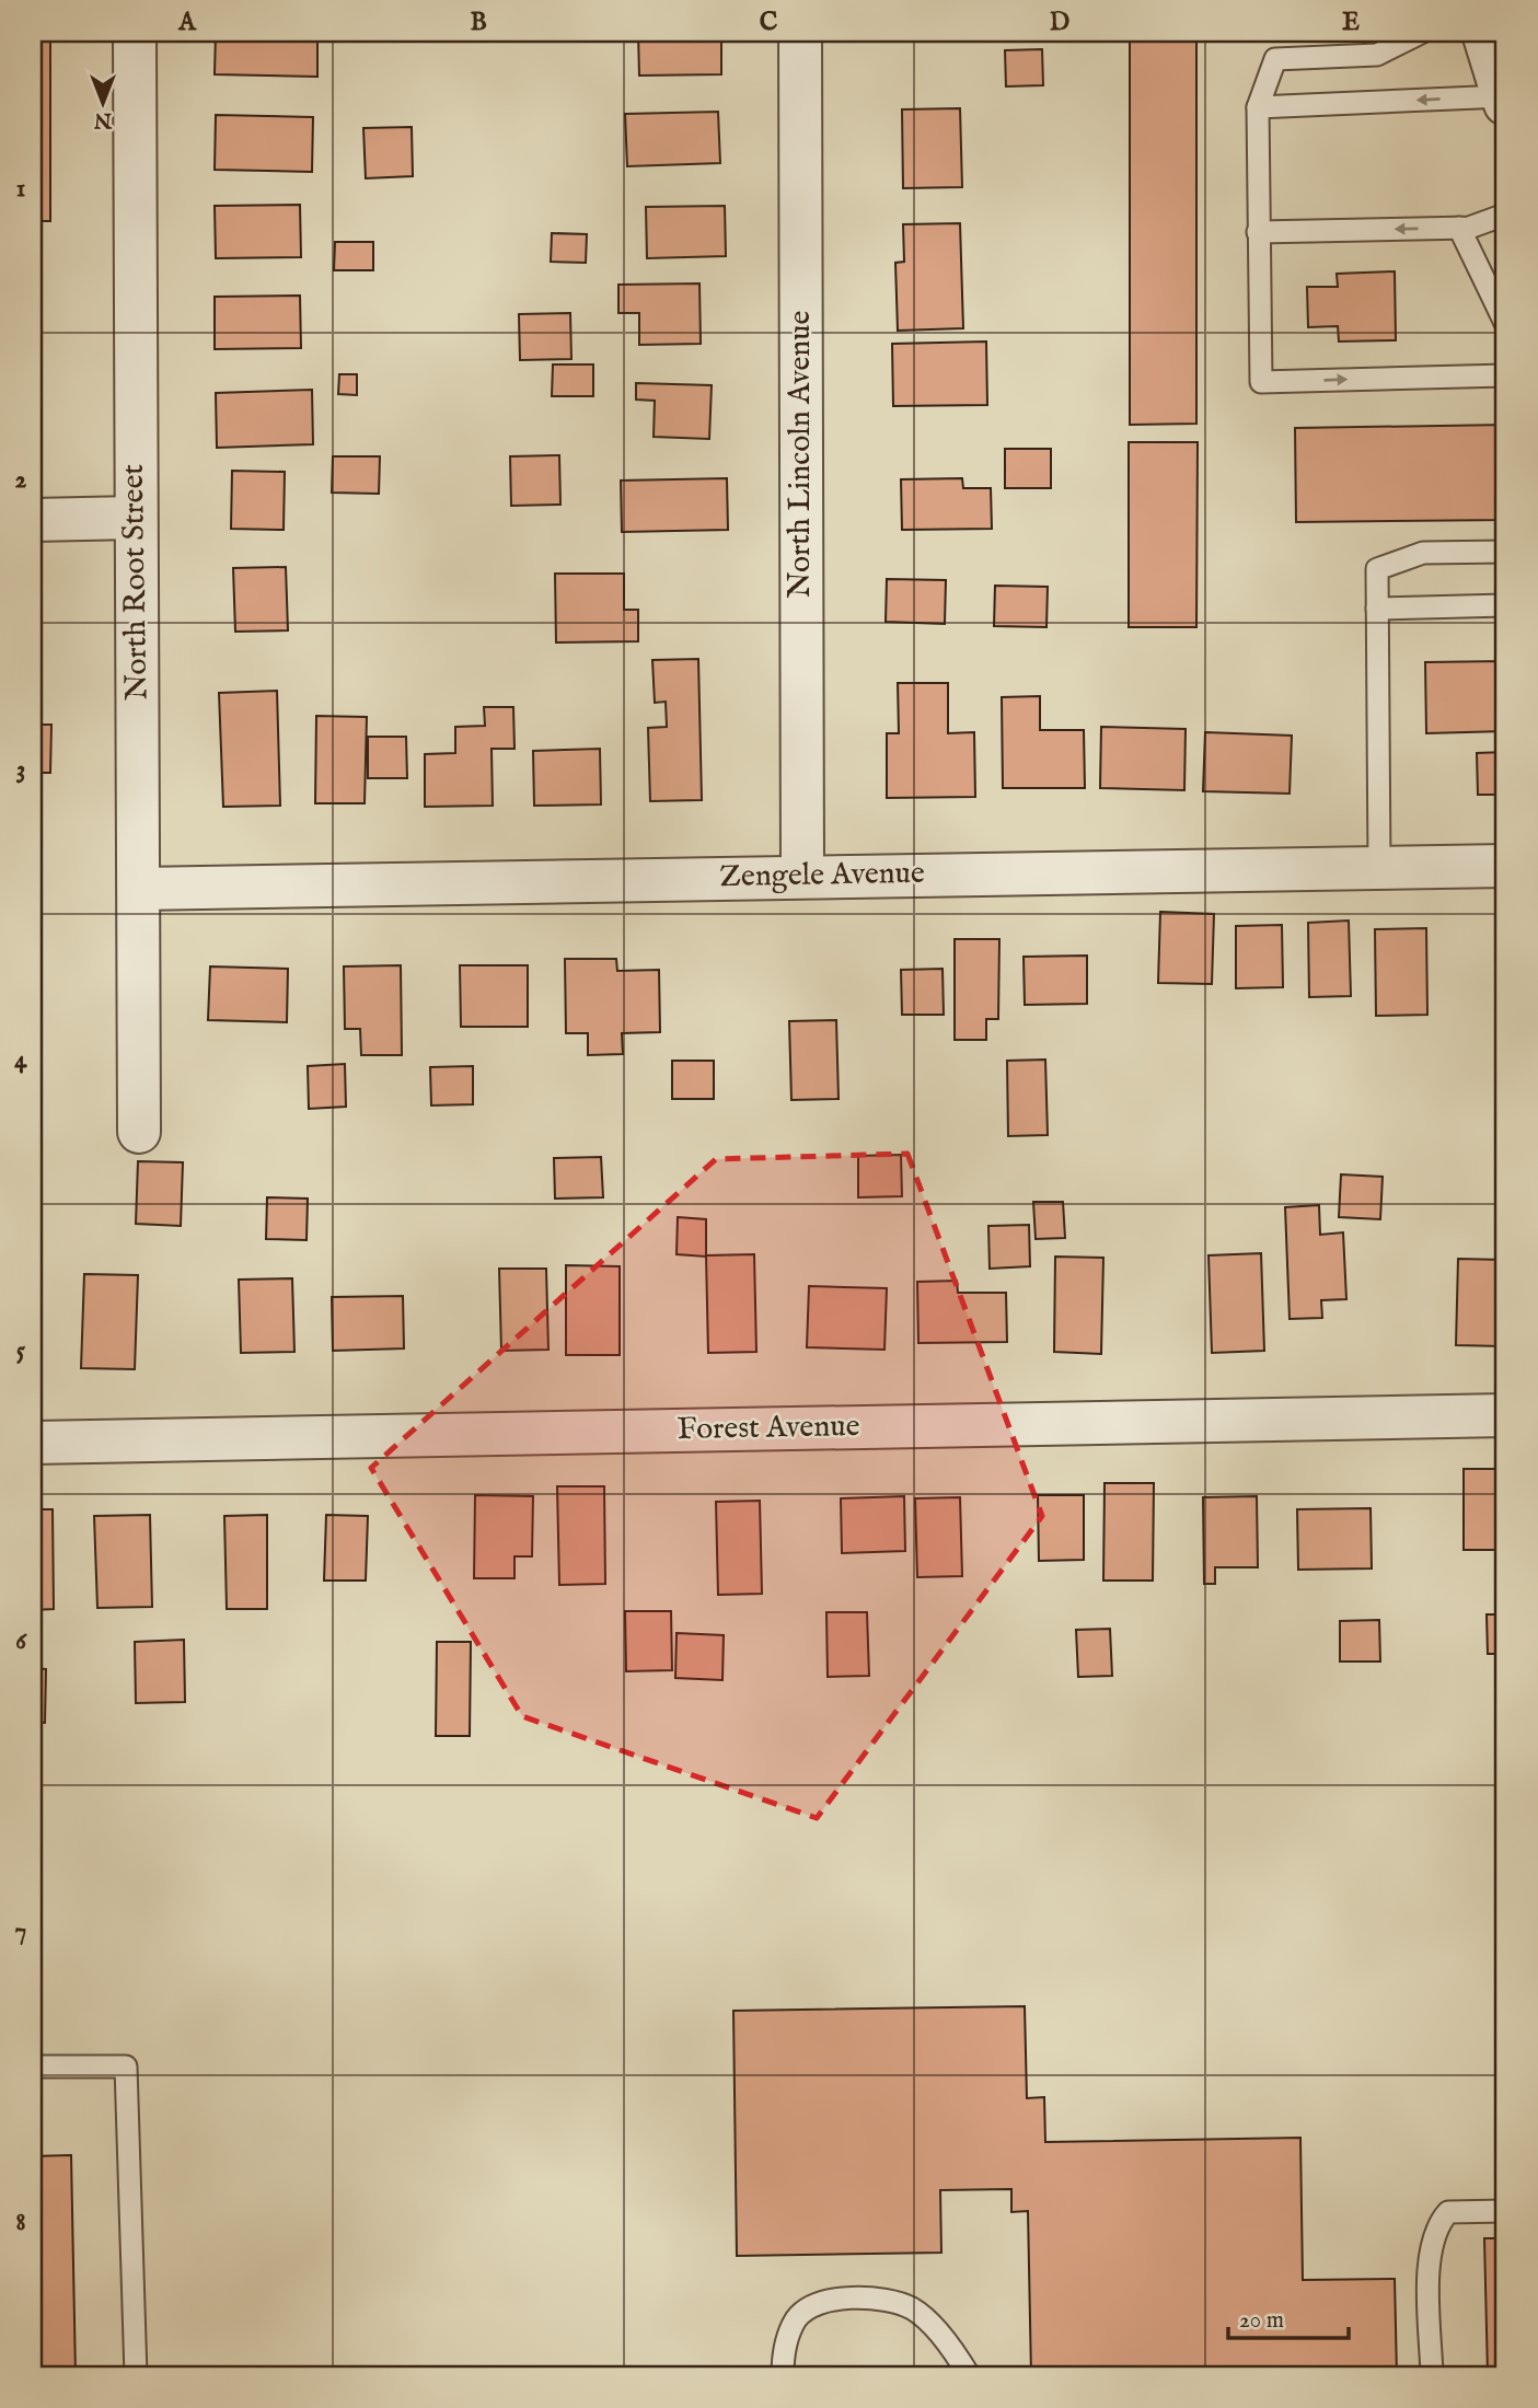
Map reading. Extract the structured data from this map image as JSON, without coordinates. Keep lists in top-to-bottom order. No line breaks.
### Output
{"streets":{"street":["North Lincoln Avenue","North Root Street","Zengele Avenue","Forest Avenue"]},"crossings":[["North Lincoln Avenue","Zengele Avenue"],["North Root Street","Zengele Avenue"]],"scale_bar":"20 m","north":"bottom","grid":{"columns":["A","B","C","D","E"],"rows":["1","2","3","4","5","6","7","8"]}}
